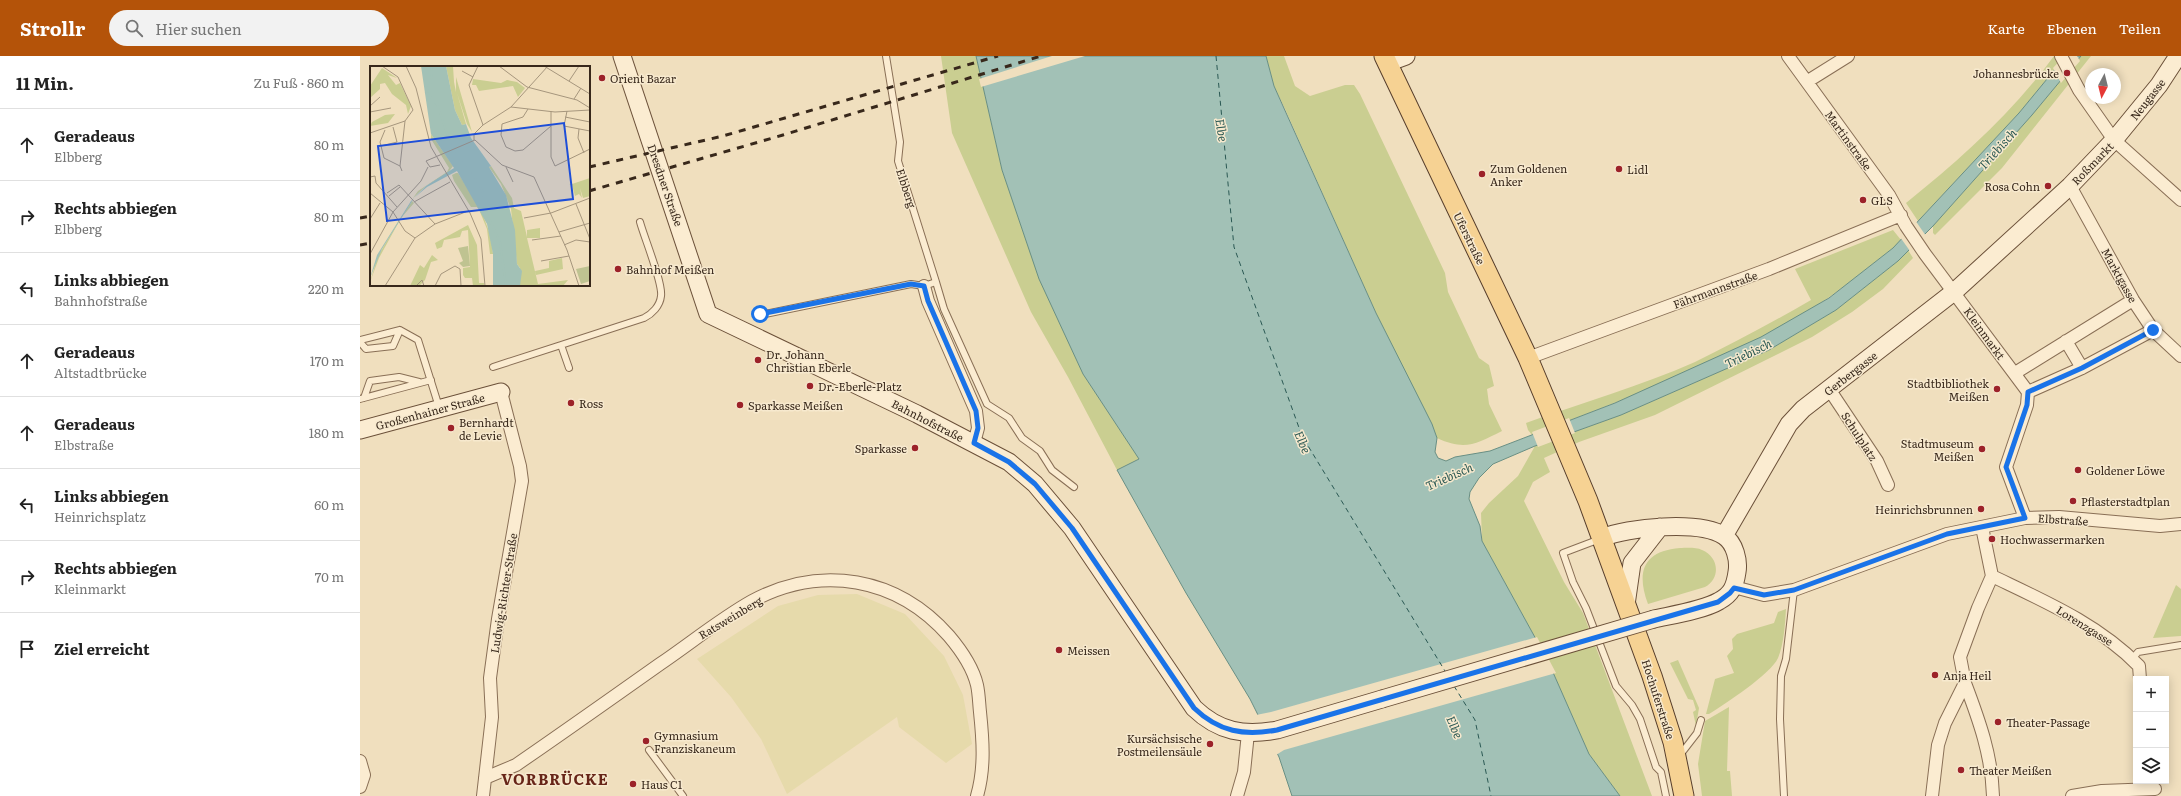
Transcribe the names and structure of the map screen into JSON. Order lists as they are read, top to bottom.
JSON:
{
  "streets": {
    "main road": [
      "Neugasse",
      "Roßmarkt",
      "Dresdner Straße",
      "Uferstraße",
      "Gerbergasse",
      "Großenhainer Straße",
      "Bahnhofstraße",
      "Hochuferstraße"
    ],
    "street": [
      "Martinstraße",
      "Marktgasse",
      "Fährmannstraße",
      "Kleinmarkt",
      "Schulplatz",
      "Elbstraße",
      "Ludwig-Richter-Straße",
      "Ratsweinberg",
      "Lorenzgasse"
    ],
    "lane": ["Elbberg"]
  },
  "crossings": [
    ["Neugasse", "Roßmarkt"],
    ["Martinstraße", "Fährmannstraße"],
    ["Martinstraße", "Kleinmarkt"],
    ["Martinstraße", "Gerbergasse"],
    ["Roßmarkt", "Marktgasse"],
    ["Roßmarkt", "Gerbergasse"],
    ["Dresdner Straße", "Bahnhofstraße"],
    ["Uferstraße", "Fährmannstraße"],
    ["Uferstraße", "Hochuferstraße"],
    ["Kleinmarkt", "Gerbergasse"],
    ["Gerbergasse", "Schulplatz"],
    ["Großenhainer Straße", "Ludwig-Richter-Straße"],
    ["Bahnhofstraße", "Elbstraße"],
    ["Ludwig-Richter-Straße", "Ratsweinberg"]
  ],
  "districts": ["VORBRÜCKE"],
  "water": ["Elbe", "Triebisch"],
  "places": [
    "Johannesbrücke",
    "Orient Bazar",
    "Lidl",
    "Zum Goldenen Anker",
    "Rosa Cohn",
    "GLS",
    "Bahnhof Meißen",
    "Dr. Johann Christian Eberle",
    "Dr.-Eberle-Platz",
    "Stadtbibliothek Meißen",
    "Ross",
    "Sparkasse Meißen",
    "Bernhardt de Levie",
    "Sparkasse",
    "Stadtmuseum Meißen",
    "Goldener Löwe",
    "Pflasterstadtplan",
    "Heinrichsbrunnen",
    "Hochwassermarken",
    "Meissen",
    "Anja Heil",
    "Theater-Passage",
    "Gymnasium Franziskaneum",
    "Kursächsische Postmeilensäule",
    "Theater Meißen",
    "Haus C1"
  ],
  "north": "bottom",
  "page": {
    "header": "Strollr",
    "search": "Hier suchen",
    "nav": ["Karte", "Ebenen", "Teilen"],
    "heading": ["11 Min.", "Zu Fuß · 860 m"],
    "list": [
      ["Geradeaus", "Elbberg", "80 m"],
      ["Rechts abbiegen", "Elbberg", "80 m"],
      ["Links abbiegen", "Bahnhofstraße", "220 m"],
      ["Geradeaus", "Altstadtbrücke", "170 m"],
      ["Geradeaus", "Elbstraße", "180 m"],
      ["Links abbiegen", "Heinrichsplatz", "60 m"],
      ["Rechts abbiegen", "Kleinmarkt", "70 m"],
      "Ziel erreicht"
    ],
    "map_buttons": ["+", "−"]
  }
}
